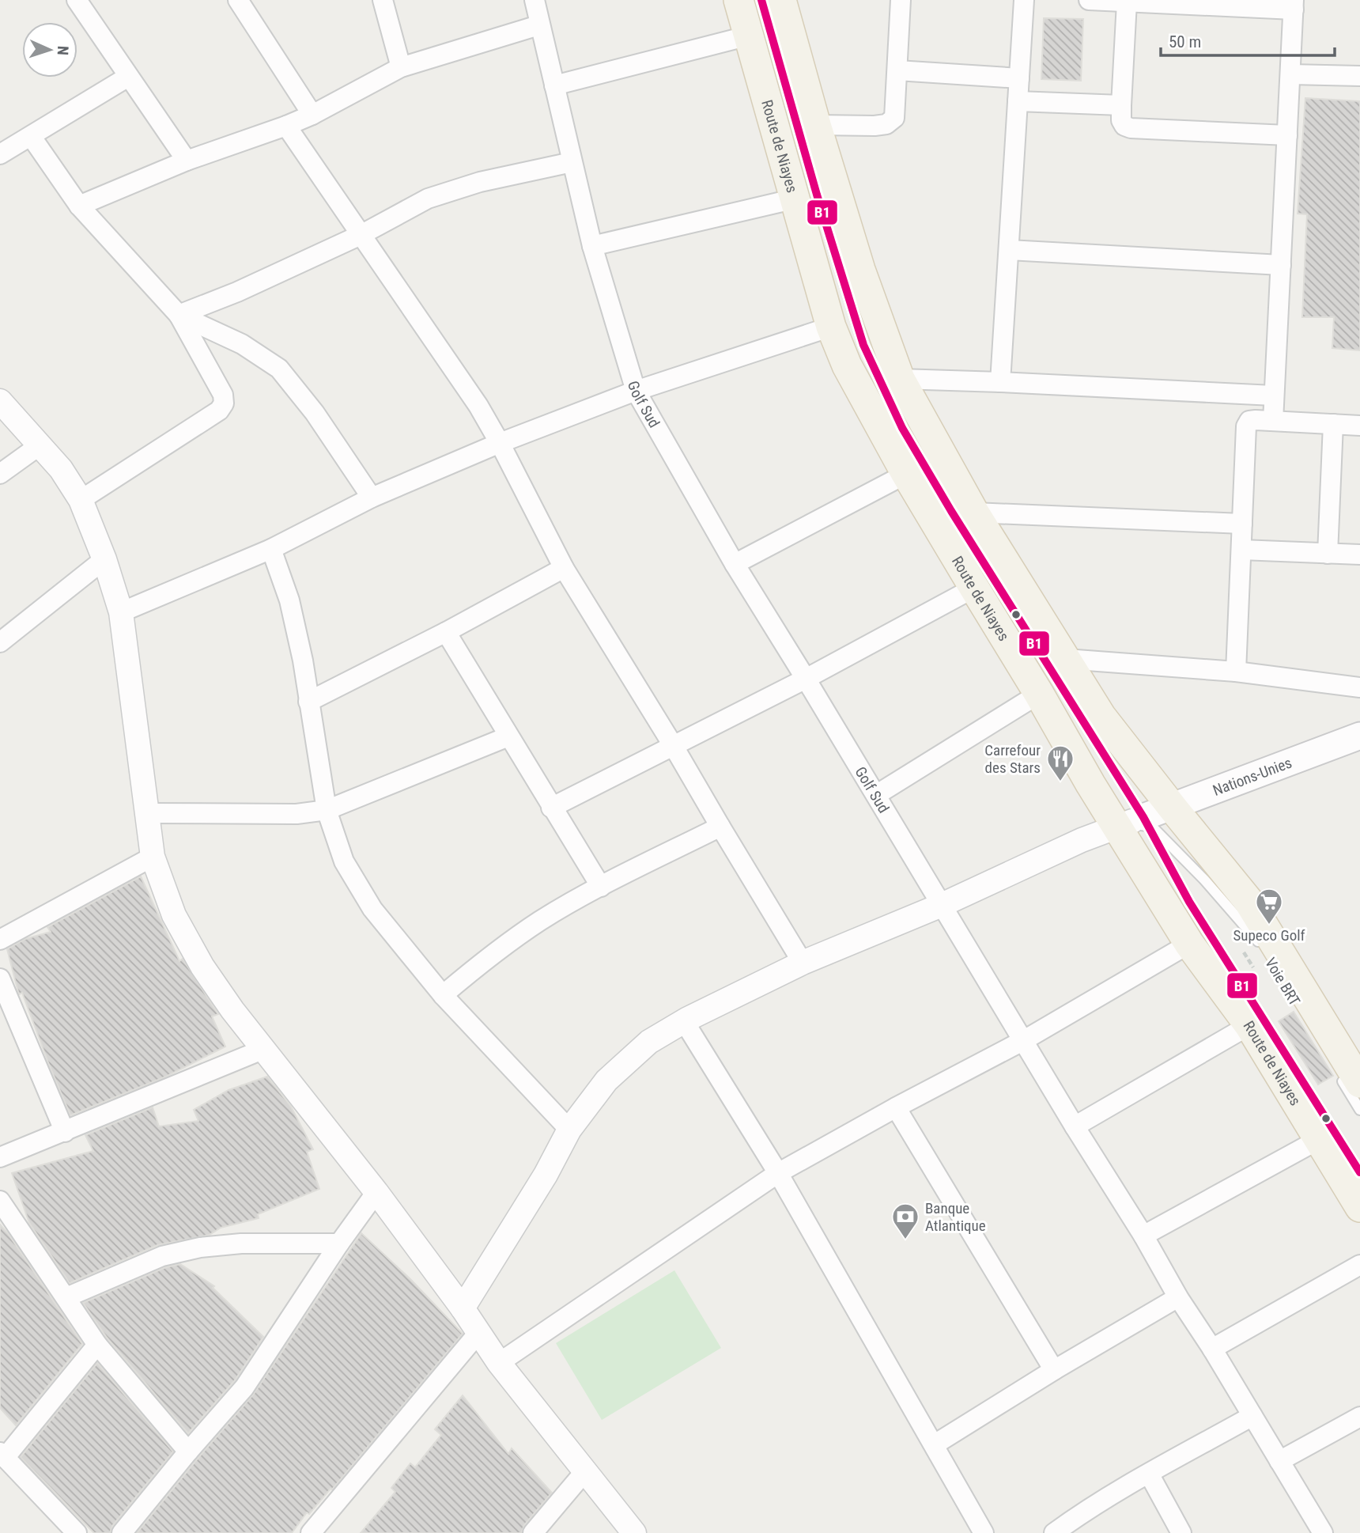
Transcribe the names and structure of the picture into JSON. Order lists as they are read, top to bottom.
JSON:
{
  "streets": {
    "main road": ["Route de Niayes", "Nations-Unies"],
    "street": ["Golf Sud"],
    "lane": ["Voie BRT"]
  },
  "crossings": [
    ["Route de Niayes", "Nations-Unies"],
    ["Route de Niayes", "Voie BRT"],
    ["Nations-Unies", "Voie BRT"]
  ],
  "places": {
    "restaurant": ["Carrefour des Stars"],
    "supermarket": ["Supeco Golf"],
    "bank": ["Banque Atlantique"]
  },
  "lines": ["transit line B1"],
  "scale_bar": "50 m",
  "north": "right"
}
